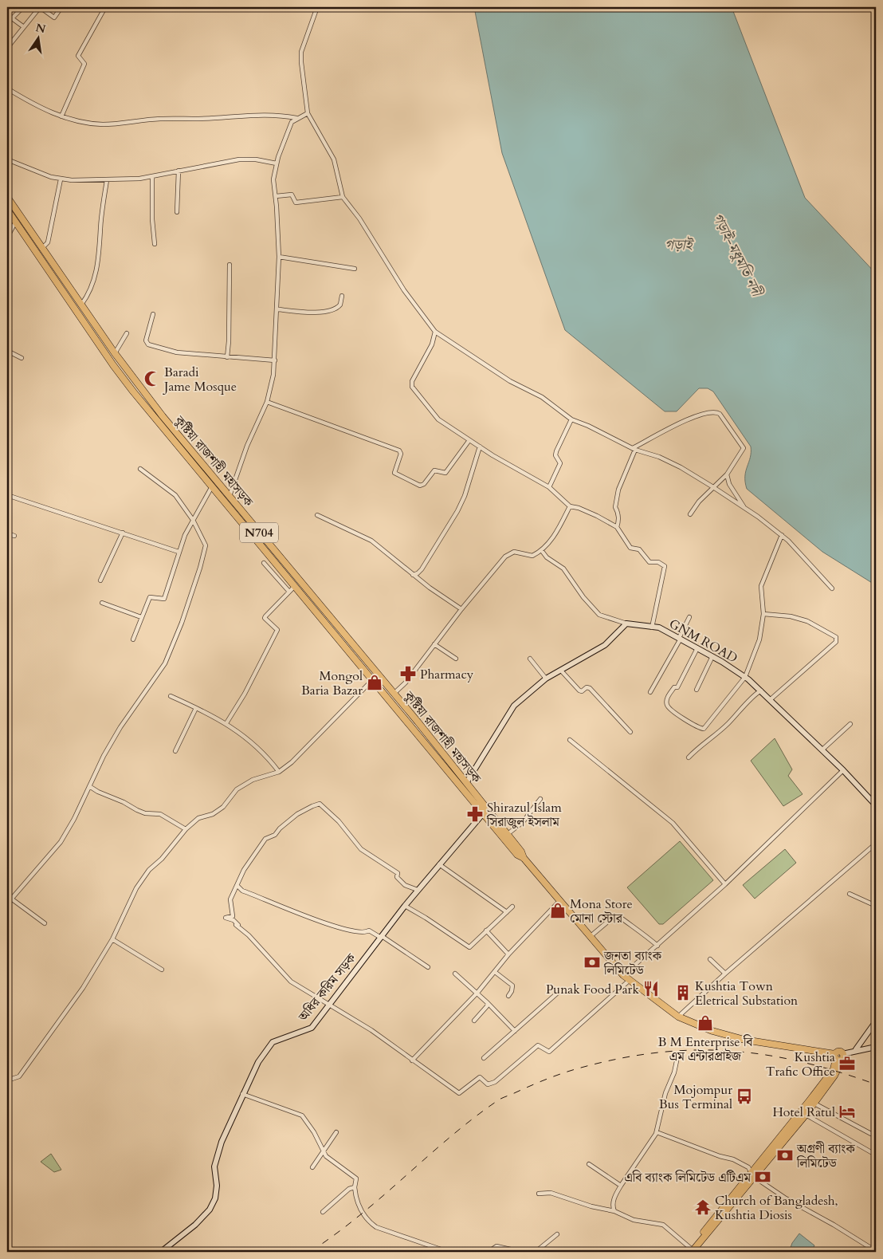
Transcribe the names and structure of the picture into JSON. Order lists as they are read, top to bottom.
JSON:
{
  "streets": {
    "highway": ["কুষ্টিয়া রাজশাহী মহাসড়ক", "N704"],
    "main road": ["GNM ROAD", "অধির করিম সড়ক"]
  },
  "crossings": [
    ["কুষ্টিয়া রাজশাহী মহাসড়ক", "অধির করিম সড়ক"]
  ],
  "water": ["গড়াই", "গড়াই-মধুমতি নদী"],
  "places": {
    "mosque": ["Baradi Jame Mosque"],
    "pharmacy": ["Pharmacy", "Shirazul Islam সিরাজুল ইসলাম"],
    "shop": ["Mongol Baria Bazar", "Mona Store মোনা স্টোর", "B M Enterprise বি এম এন্টারপ্রাইজ"],
    "bank": ["জনতা ব্যাংক লিমিটেড", "অগ্রণী ব্যাংক লিমিটেড", "এবি ব্যাংক লিমিটেড এটিএম"],
    "restaurant": ["Punak Food Park"],
    "building": ["Kushtia Town Eletrical Substation"],
    "office": ["Kushtia Trafic Office"],
    "bus stop": ["Mojompur Bus Terminal"],
    "hotel": ["Hotel Ratul"],
    "temple": ["Church of Bangladesh, Kushtia Diosis"]
  },
  "north": "top"
}
